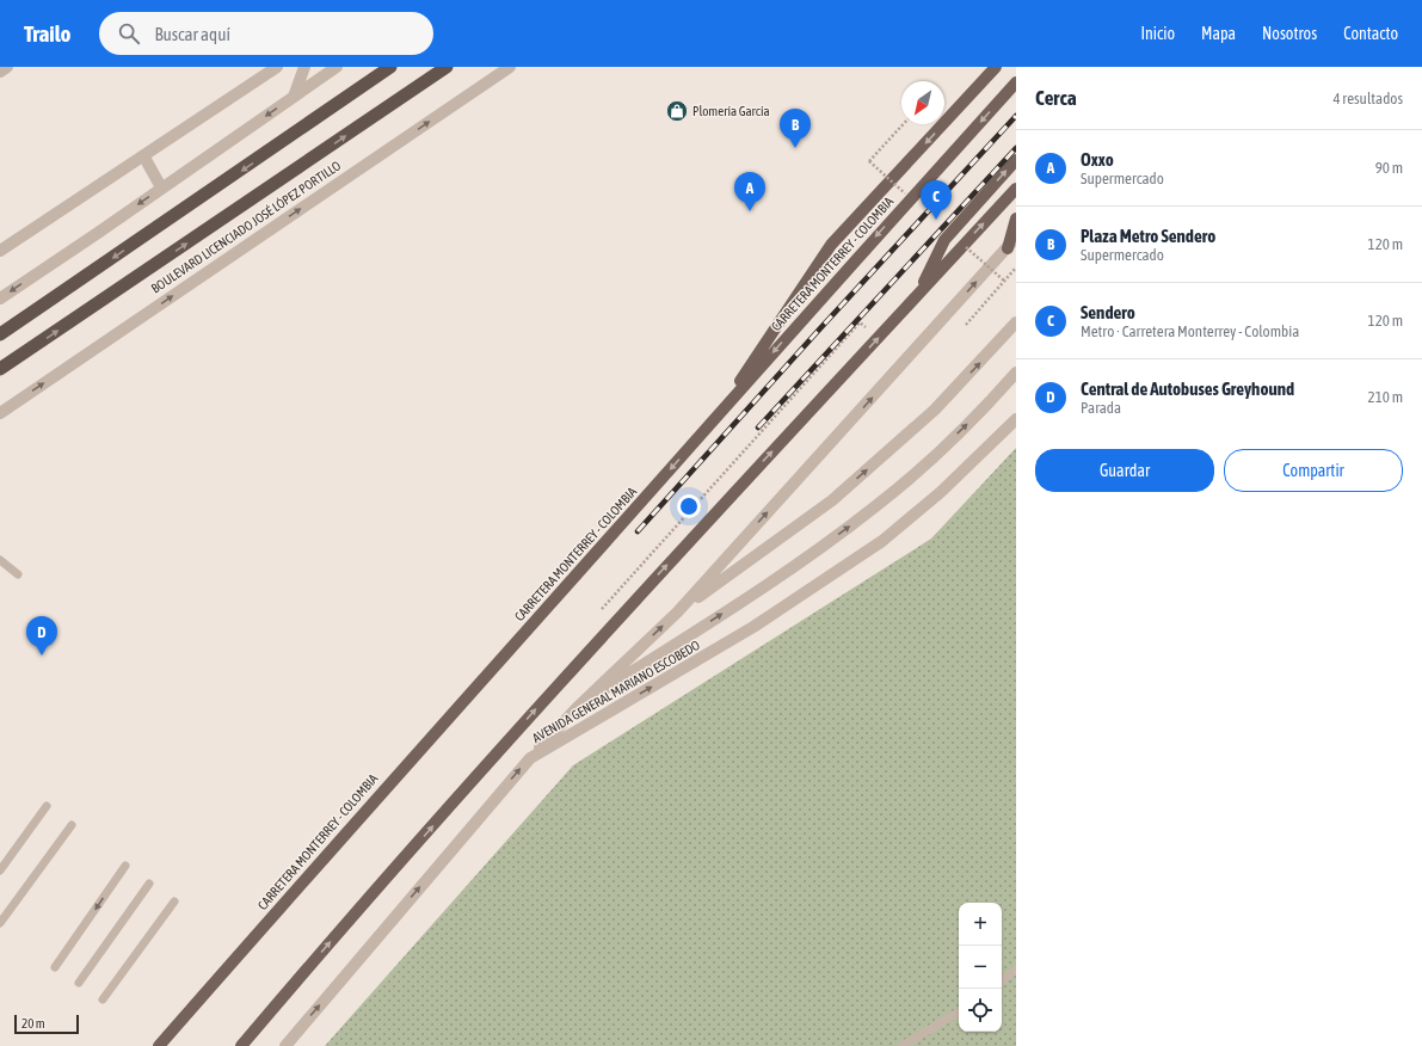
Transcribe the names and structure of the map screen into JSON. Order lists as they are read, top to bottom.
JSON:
{
  "streets": {
    "highway": ["BOULEVARD LICENCIADO JOSÉ LÓPEZ PORTILLO"],
    "main road": ["CARRETERA MONTERREY - COLOMBIA"],
    "street": ["AVENIDA GENERAL MARIANO ESCOBEDO"]
  },
  "places": {
    "shop": ["Plomería García"]
  },
  "scale_bar": "20 m",
  "north": "bottom left",
  "page": {
    "header": "Trailo",
    "search": "Buscar aquí",
    "nav": [
      "Inicio",
      "Mapa",
      "Nosotros",
      "Contacto"
    ],
    "heading": ["Cerca", "4 resultados"],
    "pins": [
      "B",
      "A",
      "C",
      "D"
    ],
    "list": [
      {
        "mark": "A",
        "name": "Oxxo",
        "note": "Supermercado",
        "value": "90 m"
      },
      {
        "mark": "B",
        "name": "Plaza Metro Sendero",
        "note": "Supermercado",
        "value": "120 m"
      },
      {
        "mark": "C",
        "name": "Sendero",
        "note": "Metro · Carretera Monterrey - Colombia",
        "value": "120 m"
      },
      {
        "mark": "D",
        "name": "Central de Autobuses Greyhound",
        "note": "Parada",
        "value": "210 m"
      }
    ],
    "buttons": ["Guardar", "Compartir"],
    "map_buttons": ["+", "−"],
    "scale": "20 m"
  }
}
